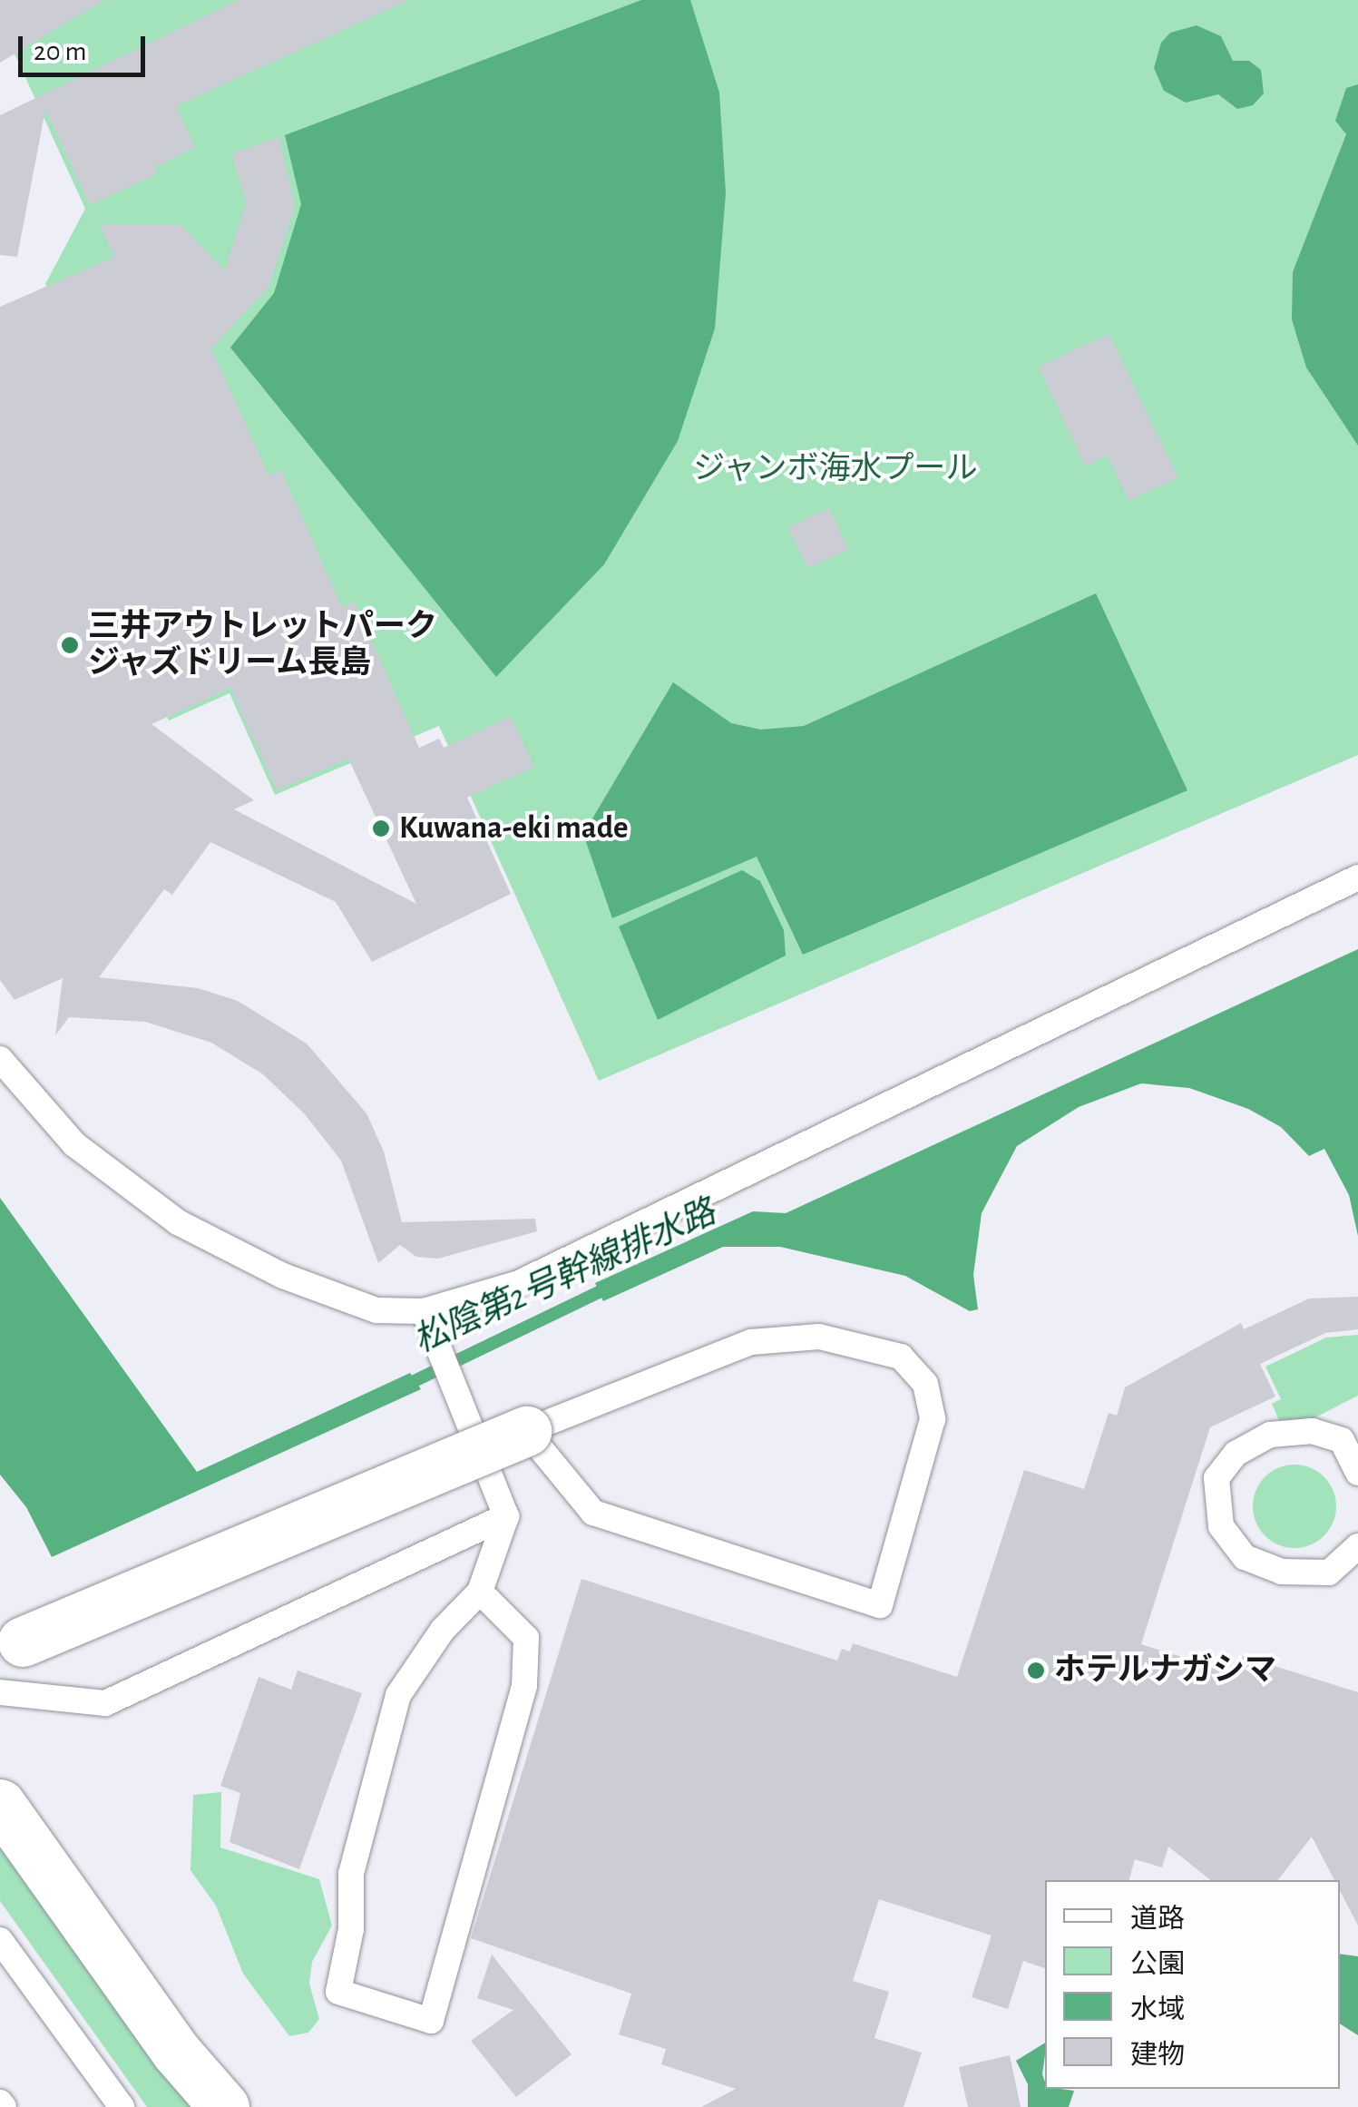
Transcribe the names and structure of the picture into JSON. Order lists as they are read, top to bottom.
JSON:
{
  "water": ["松陰第2号幹線排水路"],
  "parks": ["ジャンボ海水プール"],
  "places": ["三井アウトレットパーク ジャズドリーム長島", "Kuwana-eki made", "ホテルナガシマ"],
  "legend": [
    "道路",
    "公園",
    "水域",
    "建物"
  ],
  "scale_bar": "20 m"
}
